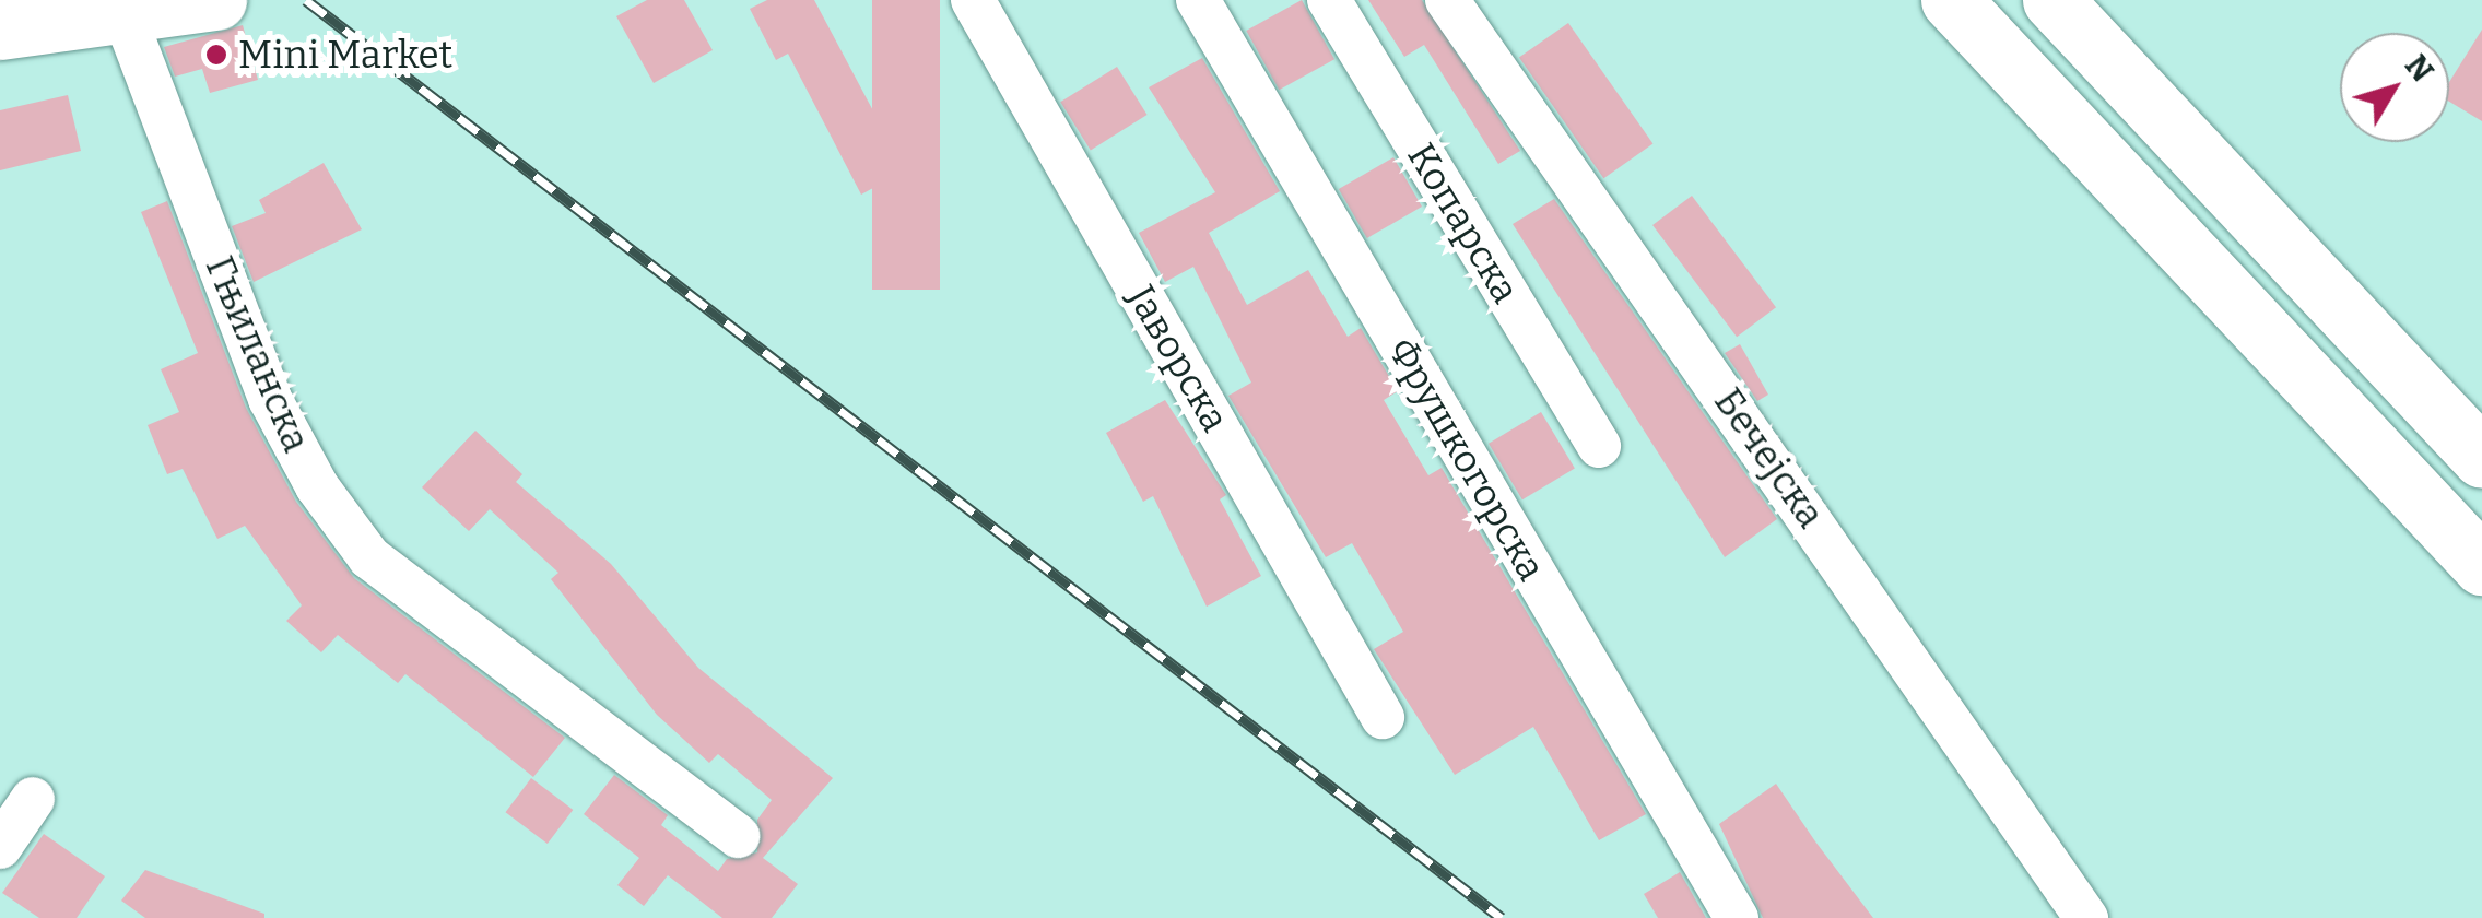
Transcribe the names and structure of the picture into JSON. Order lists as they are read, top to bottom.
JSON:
{
  "streets": {
    "street": [
      "Копарска",
      "Гњиланска",
      "Јаворска",
      "Бечејска",
      "Фрушкогорска"
    ]
  },
  "places": ["Mini Market"],
  "north": "top right"
}
